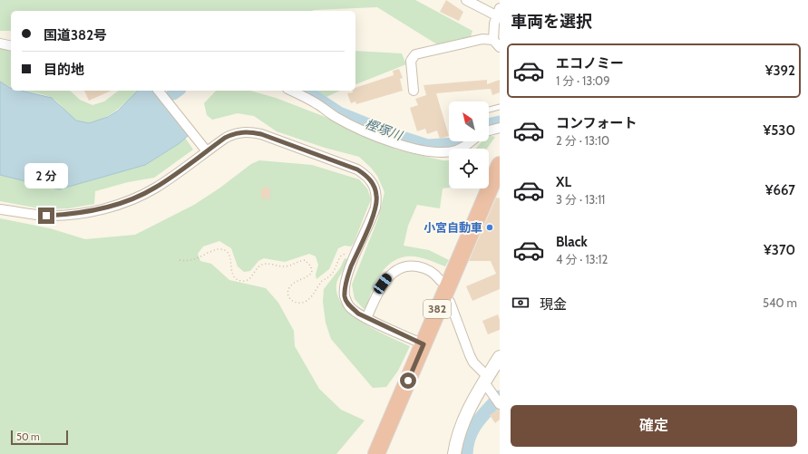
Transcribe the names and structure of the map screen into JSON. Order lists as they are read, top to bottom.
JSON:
{
  "streets": {
    "highway": ["382"]
  },
  "water": ["樫塚川"],
  "places": ["小宮自動車"],
  "scale_bar": "50 m",
  "north": "top left",
  "page": {
    "heading": "車両を選択",
    "banner": ["国道382号", "目的地"],
    "list": [
      {
        "name": "エコノミー",
        "note": "1 分 · 13:09",
        "value": "¥392"
      },
      {
        "name": "コンフォート",
        "note": "2 分 · 13:10",
        "value": "¥530"
      },
      {
        "name": "XL",
        "note": "3 分 · 13:11",
        "value": "¥667"
      },
      {
        "name": "Black",
        "note": "4 分 · 13:12",
        "value": "¥370"
      }
    ],
    "bubble": "2 分",
    "pay": ["現金", "540 m"],
    "buttons": "確定",
    "scale": "50 m"
  }
}
